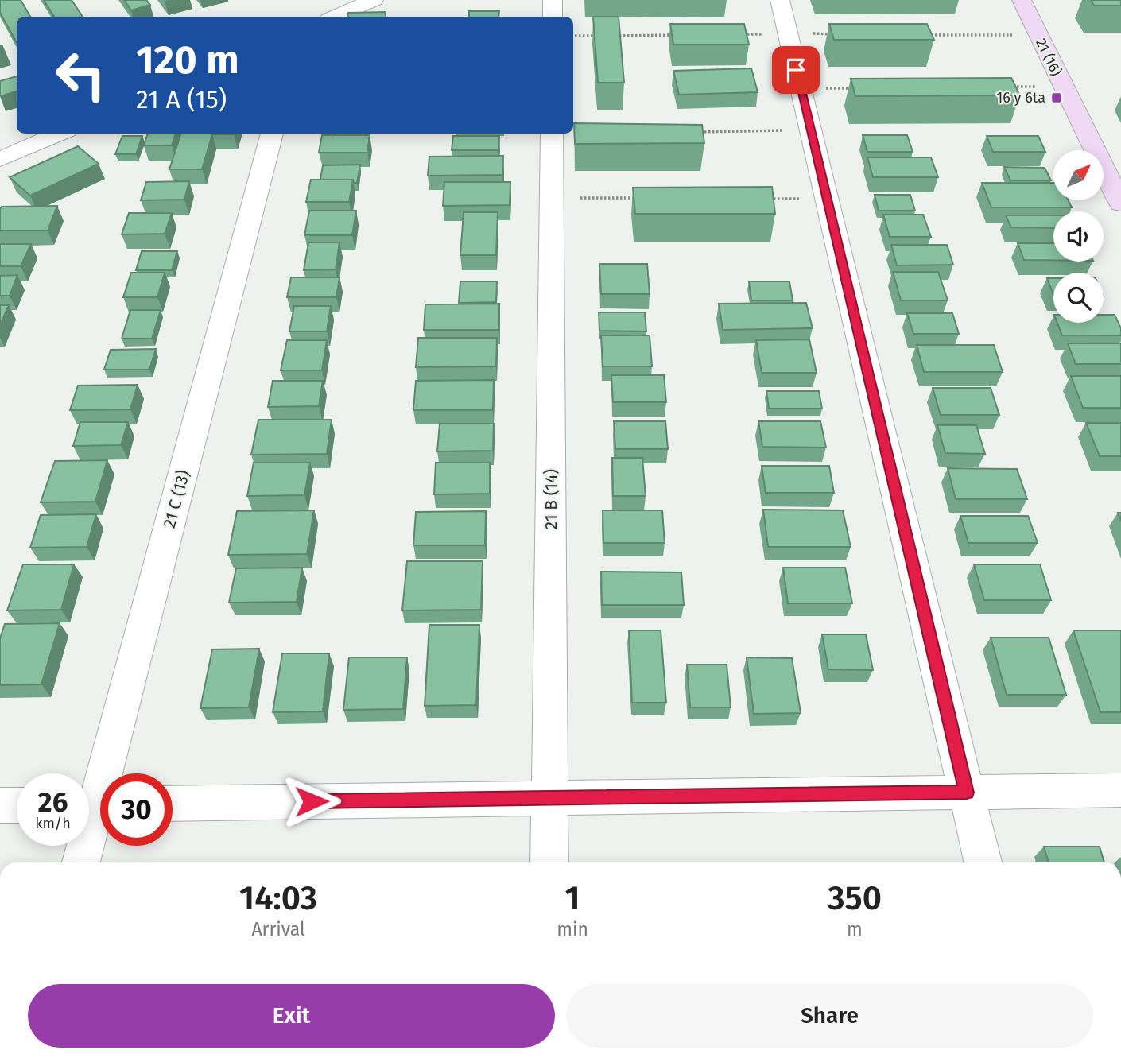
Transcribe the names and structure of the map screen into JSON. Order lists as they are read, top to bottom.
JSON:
{
  "streets": {
    "street": ["21 (16)", "21 C (13)", "21 B (14)"]
  },
  "places": {
    "transit": ["16 y 6ta"]
  },
  "north": "top right",
  "page": {
    "turn": ["120 m", "21 A (15)"],
    "speed": "26 km/h",
    "limit": "30",
    "eta": [
      "14:03",
      "Arrival",
      "1",
      "min",
      "350",
      "m"
    ],
    "buttons": ["Exit", "Share"]
  }
}
